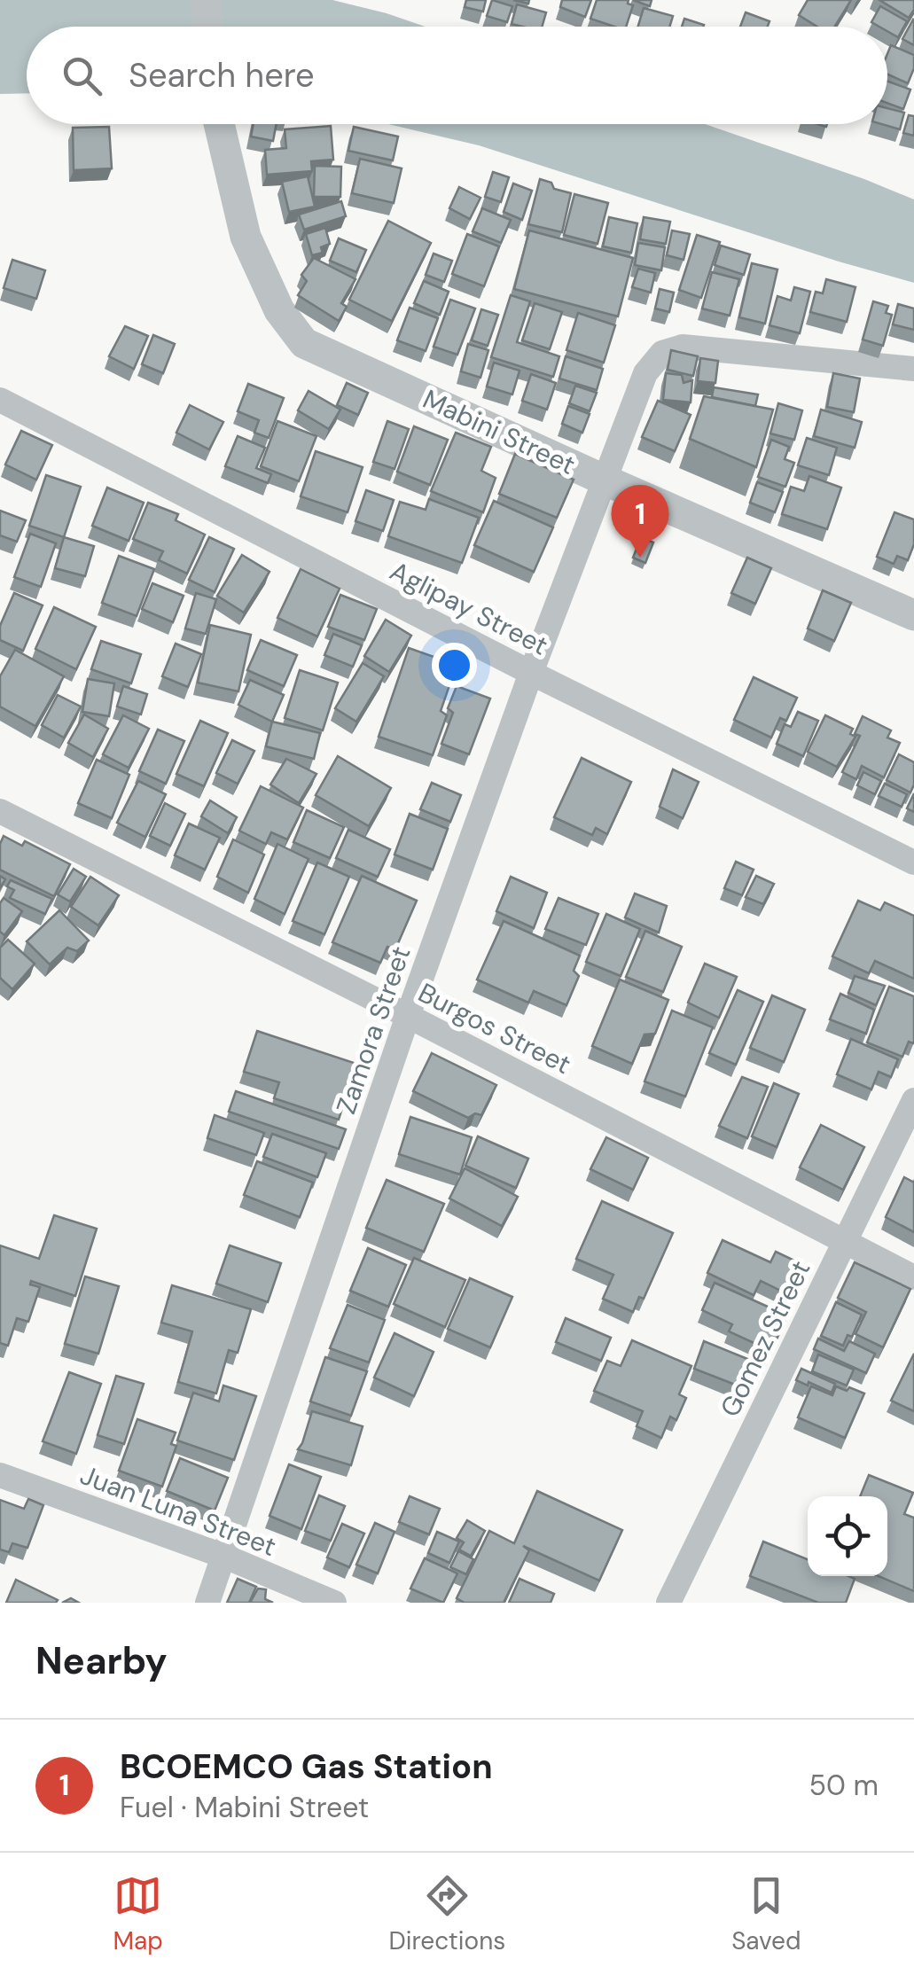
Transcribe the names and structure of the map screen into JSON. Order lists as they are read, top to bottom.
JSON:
{
  "streets": {
    "street": [
      "Mabini Street",
      "Aglipay Street",
      "Burgos Street",
      "Zamora Street",
      "Gomez Street",
      "Juan Luna Street"
    ]
  },
  "crossings": [
    ["Mabini Street", "Zamora Street"],
    ["Aglipay Street", "Zamora Street"],
    ["Burgos Street", "Zamora Street"],
    ["Burgos Street", "Gomez Street"],
    ["Zamora Street", "Juan Luna Street"]
  ],
  "page": {
    "search": "Search here",
    "pins": "1",
    "heading": "Nearby",
    "list": [
      {
        "mark": "1",
        "name": "BCOEMCO Gas Station",
        "note": "Fuel · Mabini Street",
        "value": "50 m"
      }
    ],
    "nav": ["Map", "Directions", "Saved"]
  }
}
